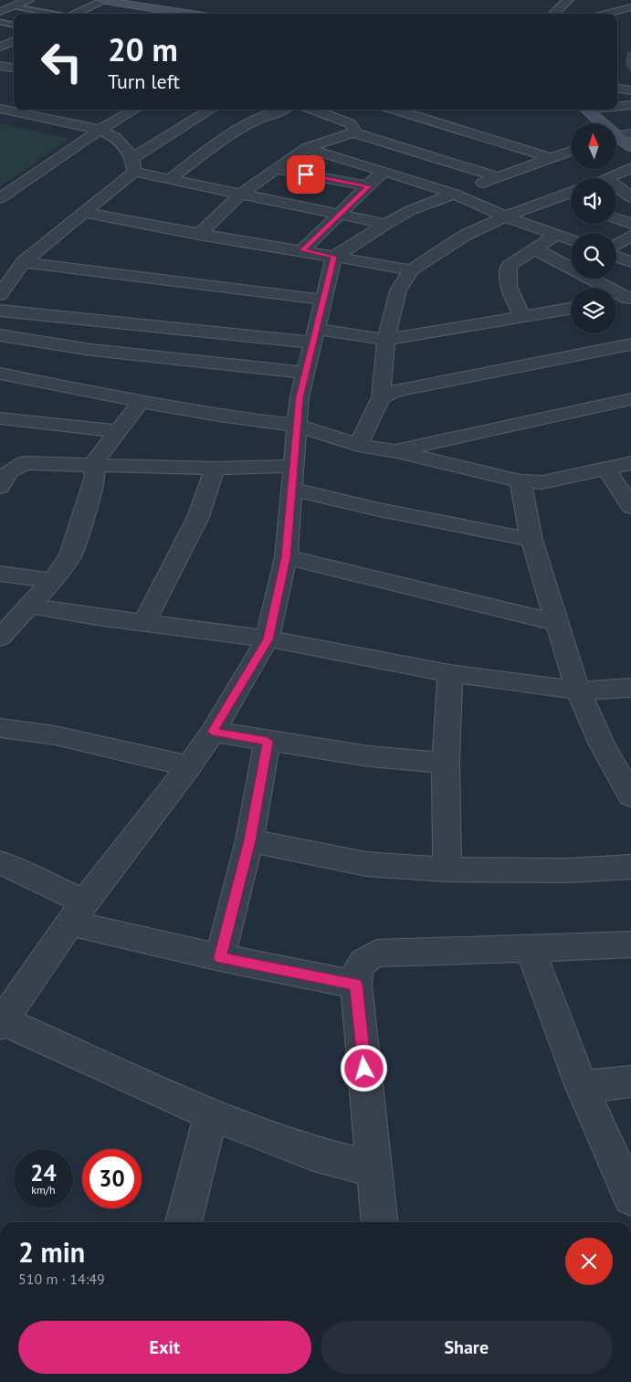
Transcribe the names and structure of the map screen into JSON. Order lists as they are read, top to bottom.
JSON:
{
  "north": "top",
  "page": {
    "turn": ["20 m", "Turn left"],
    "speed": "24 km/h",
    "limit": "30",
    "heading": ["2 min", "510 m · 14:49"],
    "buttons": ["Exit", "Share"]
  }
}
